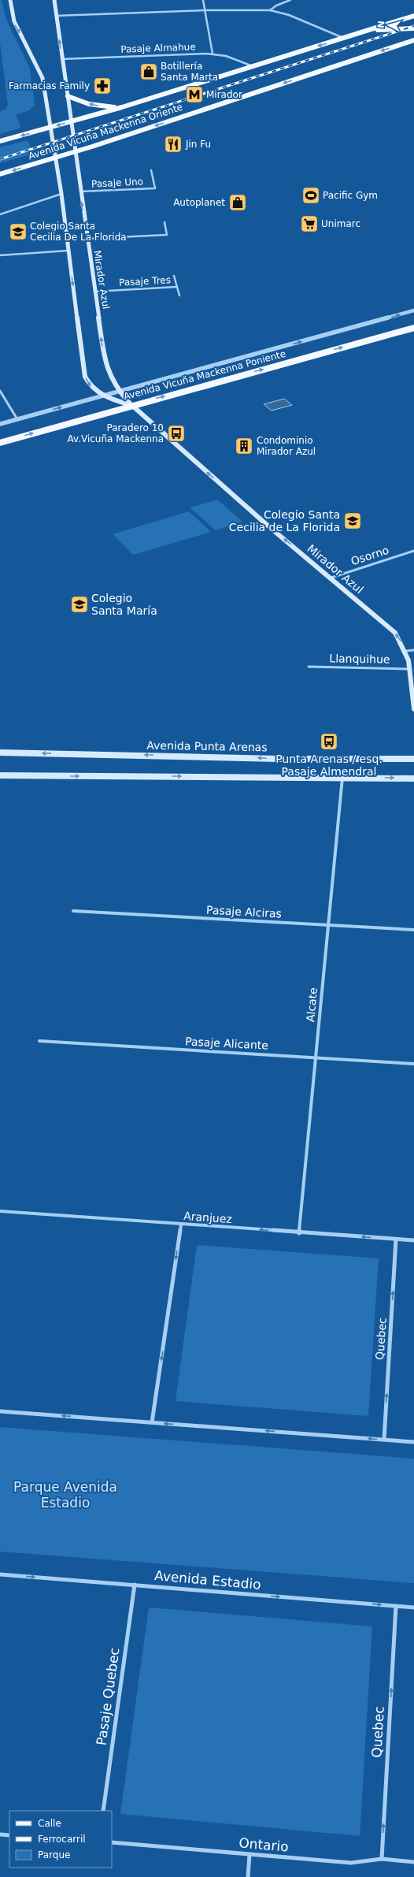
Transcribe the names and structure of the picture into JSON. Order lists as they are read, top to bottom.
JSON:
{
  "streets": {
    "main road": [
      "Avenida Vicuña Mackenna Oriente",
      "Mirador Azul",
      "Avenida Vicuña Mackenna Poniente",
      "Avenida Punta Arenas"
    ],
    "street": [
      "Pasaje Almahue",
      "Pasaje Uno",
      "Pasaje Tres",
      "Osorno",
      "Llanquihue",
      "Pasaje Alciras",
      "Alcate",
      "Pasaje Alicante",
      "Aranjuez",
      "Quebec",
      "Avenida Estadio",
      "Pasaje Quebec",
      "Ontario"
    ]
  },
  "crossings": [
    ["Pasaje Almahue", "Avenida Vicuña Mackenna Oriente"],
    ["Pasaje Almahue", "Mirador Azul"],
    ["Avenida Vicuña Mackenna Oriente", "Mirador Azul"],
    ["Pasaje Uno", "Mirador Azul"],
    ["Mirador Azul", "Pasaje Tres"],
    ["Mirador Azul", "Avenida Vicuña Mackenna Poniente"],
    ["Mirador Azul", "Osorno"],
    ["Mirador Azul", "Llanquihue"],
    ["Pasaje Alciras", "Alcate"],
    ["Alcate", "Pasaje Alicante"],
    ["Alcate", "Aranjuez"],
    ["Aranjuez", "Quebec"],
    ["Quebec", "Avenida Estadio"],
    ["Quebec", "Ontario"],
    ["Avenida Estadio", "Pasaje Quebec"]
  ],
  "one_way": [
    "Avenida Vicuña Mackenna Poniente",
    "Aranjuez",
    "Quebec",
    "Avenida Estadio"
  ],
  "parks": ["Parque Avenida Estadio"],
  "places": {
    "shop": ["Botillería Santa Marta", "Autoplanet"],
    "pharmacy": ["Farmacias Family"],
    "metro station": ["Mirador"],
    "restaurant": ["Jin Fu"],
    "sports": ["Pacific Gym"],
    "supermarket": ["Unimarc"],
    "school or university": ["Colegio Santa Cecilia De La Florida", "Colegio Santa Cecilia de La Florida", "Colegio Santa María"],
    "bus stop": ["Paradero 10 Av.Vicuña Mackenna", "Punta Arenas / esq. Pasaje Almendral"],
    "building": ["Condominio Mirador Azul"]
  },
  "legend": ["Calle", "Ferrocarril", "Parque"],
  "north": "left"
}
